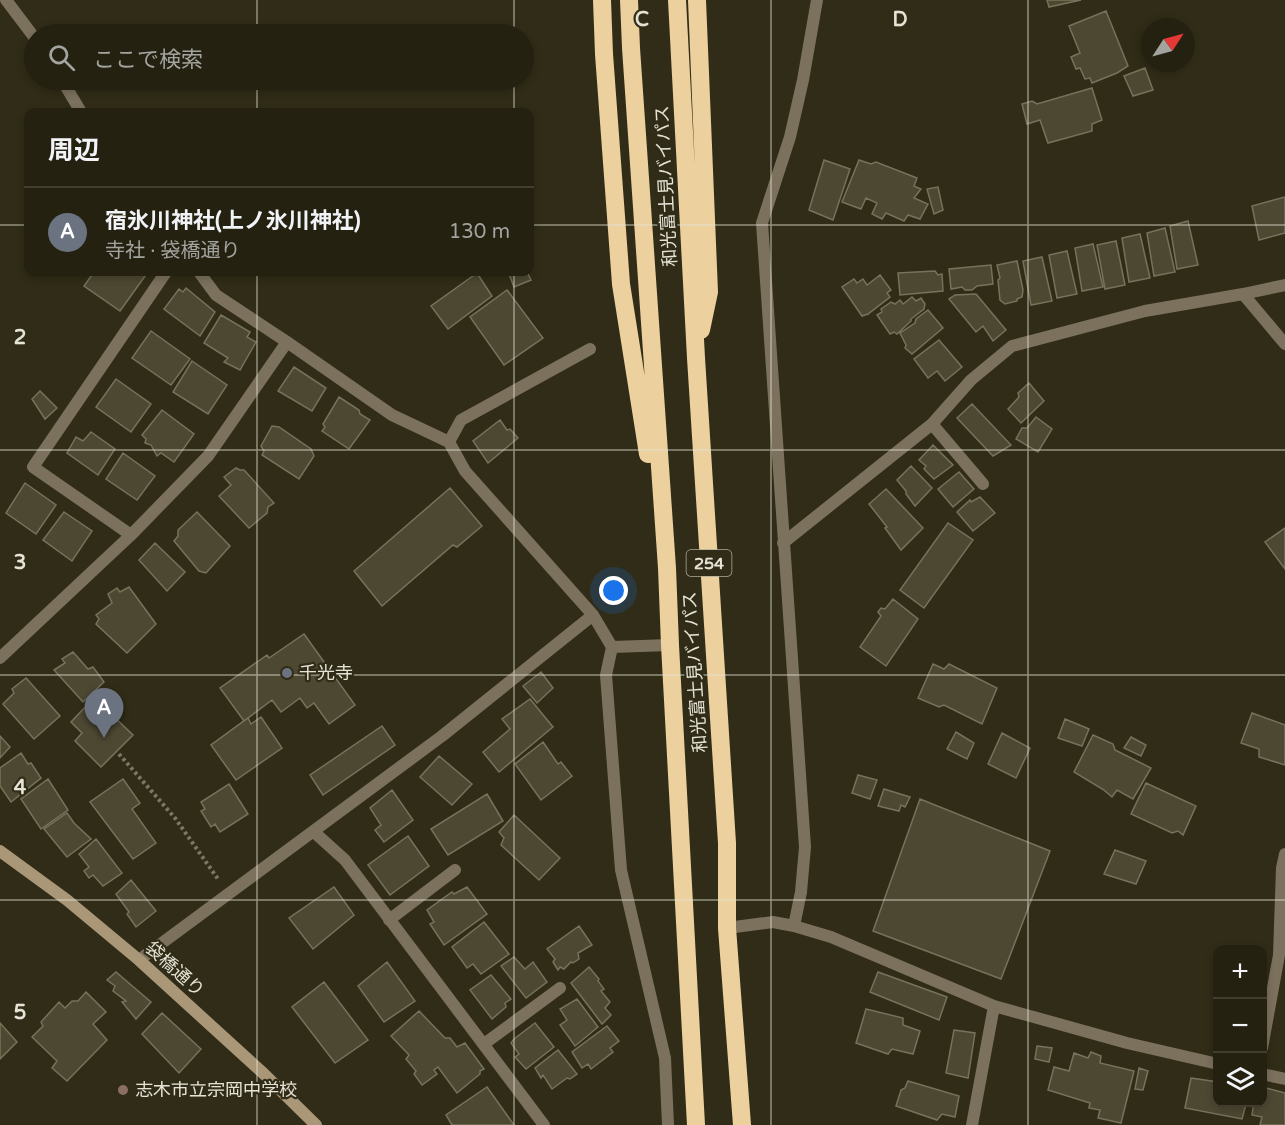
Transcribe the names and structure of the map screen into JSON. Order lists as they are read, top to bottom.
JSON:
{
  "streets": {
    "highway": ["和光富士見バイパス", "254"],
    "street": ["袋橋通り"]
  },
  "places": ["千光寺", "志木市立宗岡中学校"],
  "north": "top right",
  "page": {
    "search": "ここで検索",
    "heading": "周辺",
    "list": [
      {
        "mark": "A",
        "name": "宿氷川神社(上ノ氷川神社)",
        "note": "寺社 · 袋橋通り",
        "value": "130 m"
      }
    ],
    "pins": "A",
    "map_buttons": ["+", "−"]
  },
  "grid": {
    "columns": ["C", "D"],
    "rows": [
      "2",
      "3",
      "4",
      "5"
    ]
  }
}
